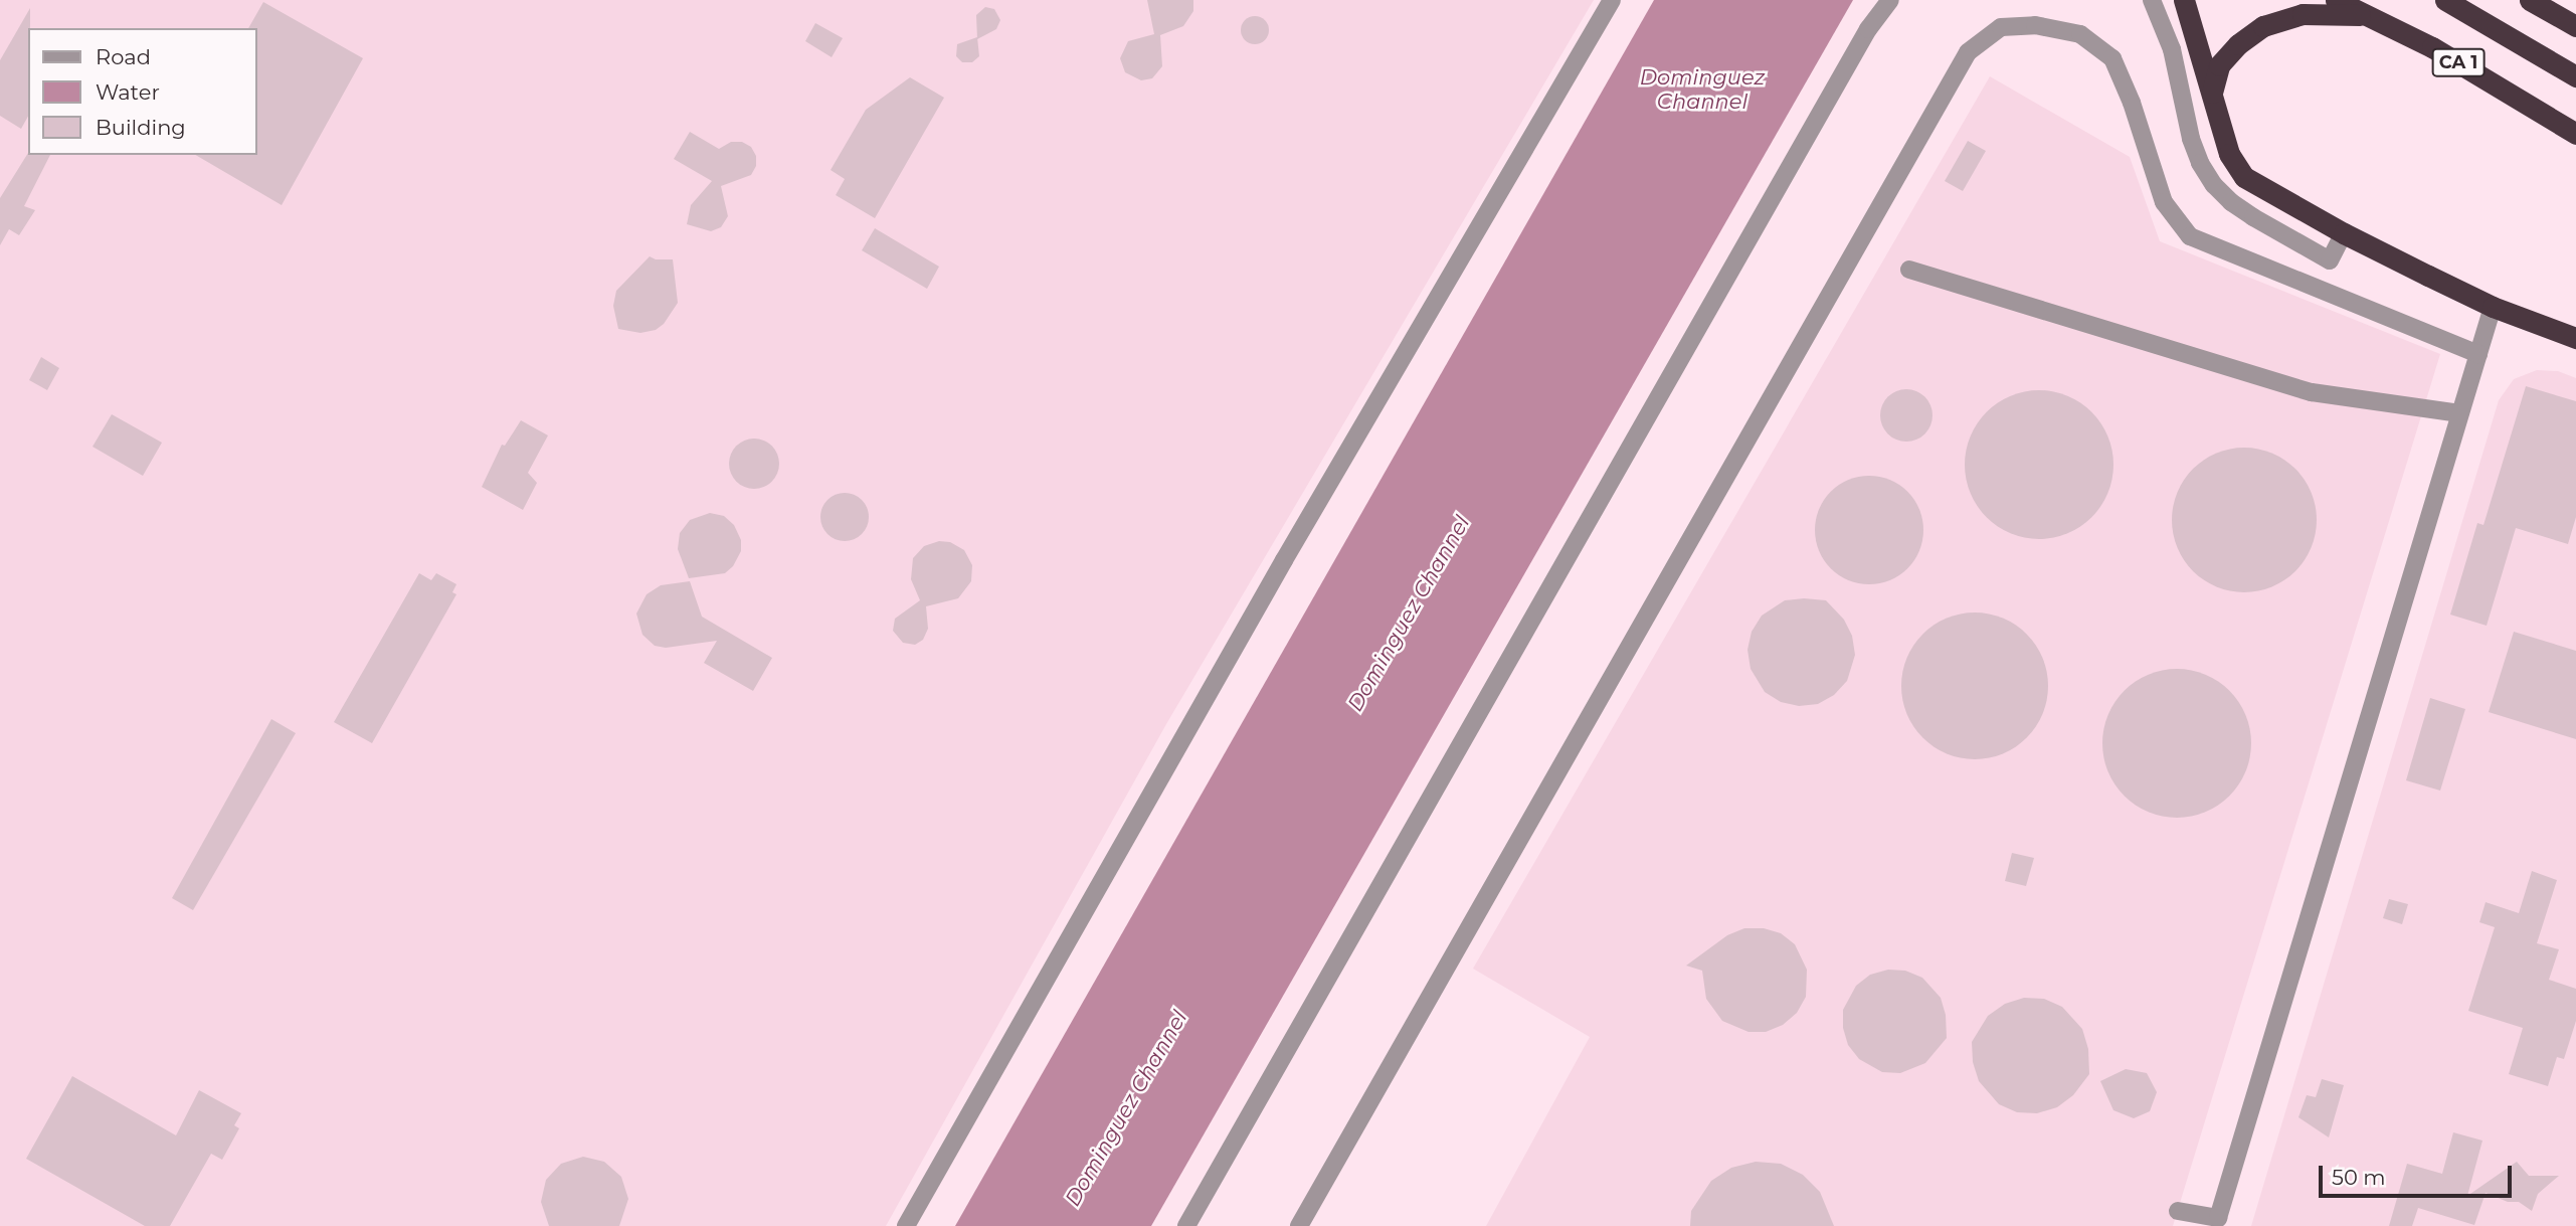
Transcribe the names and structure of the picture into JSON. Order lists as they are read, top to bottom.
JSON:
{
  "streets": {
    "highway": ["CA 1"]
  },
  "water": ["Dominguez Channel"],
  "legend": ["Road", "Water", "Building"],
  "scale_bar": "50 m"
}
